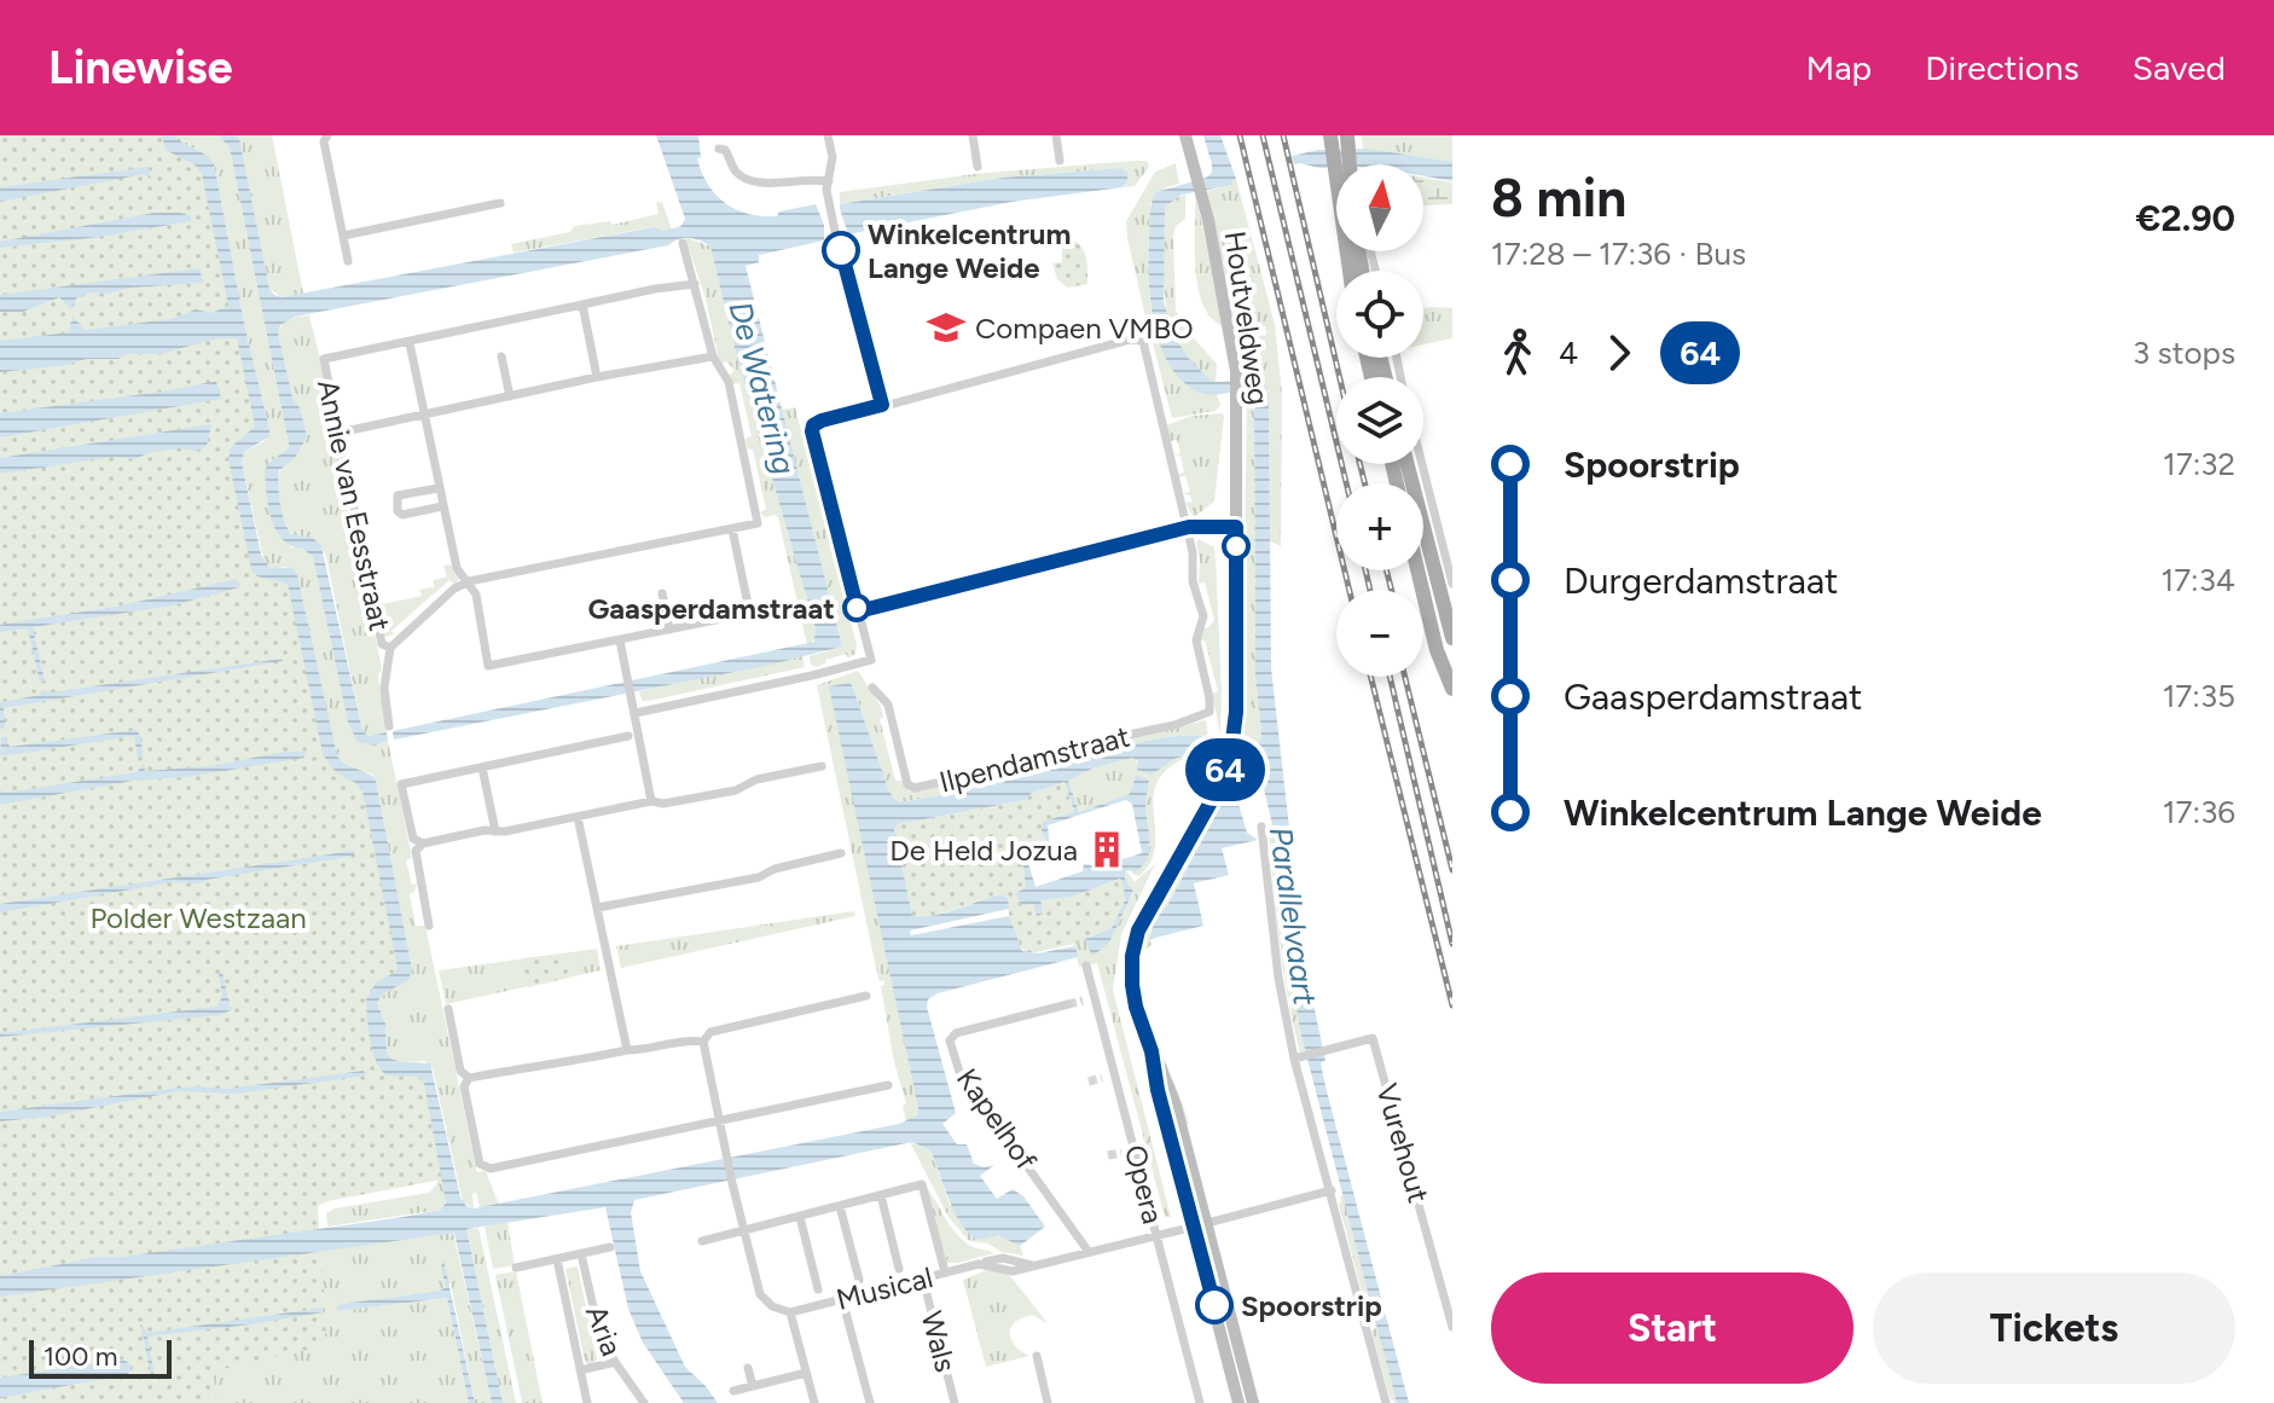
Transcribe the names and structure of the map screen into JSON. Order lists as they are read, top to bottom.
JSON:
{
  "streets": {
    "street": [
      "Houtveldweg",
      "Annie van Eesstraat",
      "Ilpendamstraat",
      "Kapelhof",
      "Vurehout",
      "Opera",
      "Musical",
      "Aria",
      "Wals"
    ]
  },
  "crossings": [
    ["Houtveldweg", "Musical"],
    ["Kapelhof", "Musical"],
    ["Opera", "Musical"],
    ["Musical", "Wals"]
  ],
  "water": ["De Watering", "Parallelvaart"],
  "parks": ["Polder Westzaan"],
  "places": {
    "other": ["Winkelcentrum Lange Weide", "Gaasperdamstraat", "Spoorstrip"],
    "school or university": ["Compaen VMBO"],
    "building": ["De Held Jozua"]
  },
  "lines": ["bus line 64"],
  "scale_bar": "100 m",
  "north": "top",
  "page": {
    "header": "Linewise",
    "nav": ["Map", "Directions", "Saved"],
    "on_map": "64",
    "heading": ["8 min", "17:28 – 17:36 · Bus", "€2.90"],
    "map_buttons": ["+", "−"],
    "legs": ["4", "64", "3 stops"],
    "list": [
      {
        "name": "Spoorstrip",
        "value": "17:32"
      },
      {
        "name": "Durgerdamstraat",
        "value": "17:34"
      },
      {
        "name": "Gaasperdamstraat",
        "value": "17:35"
      },
      {
        "name": "Winkelcentrum Lange Weide",
        "value": "17:36"
      }
    ],
    "buttons": ["Start", "Tickets"],
    "scale": "100 m"
  }
}
